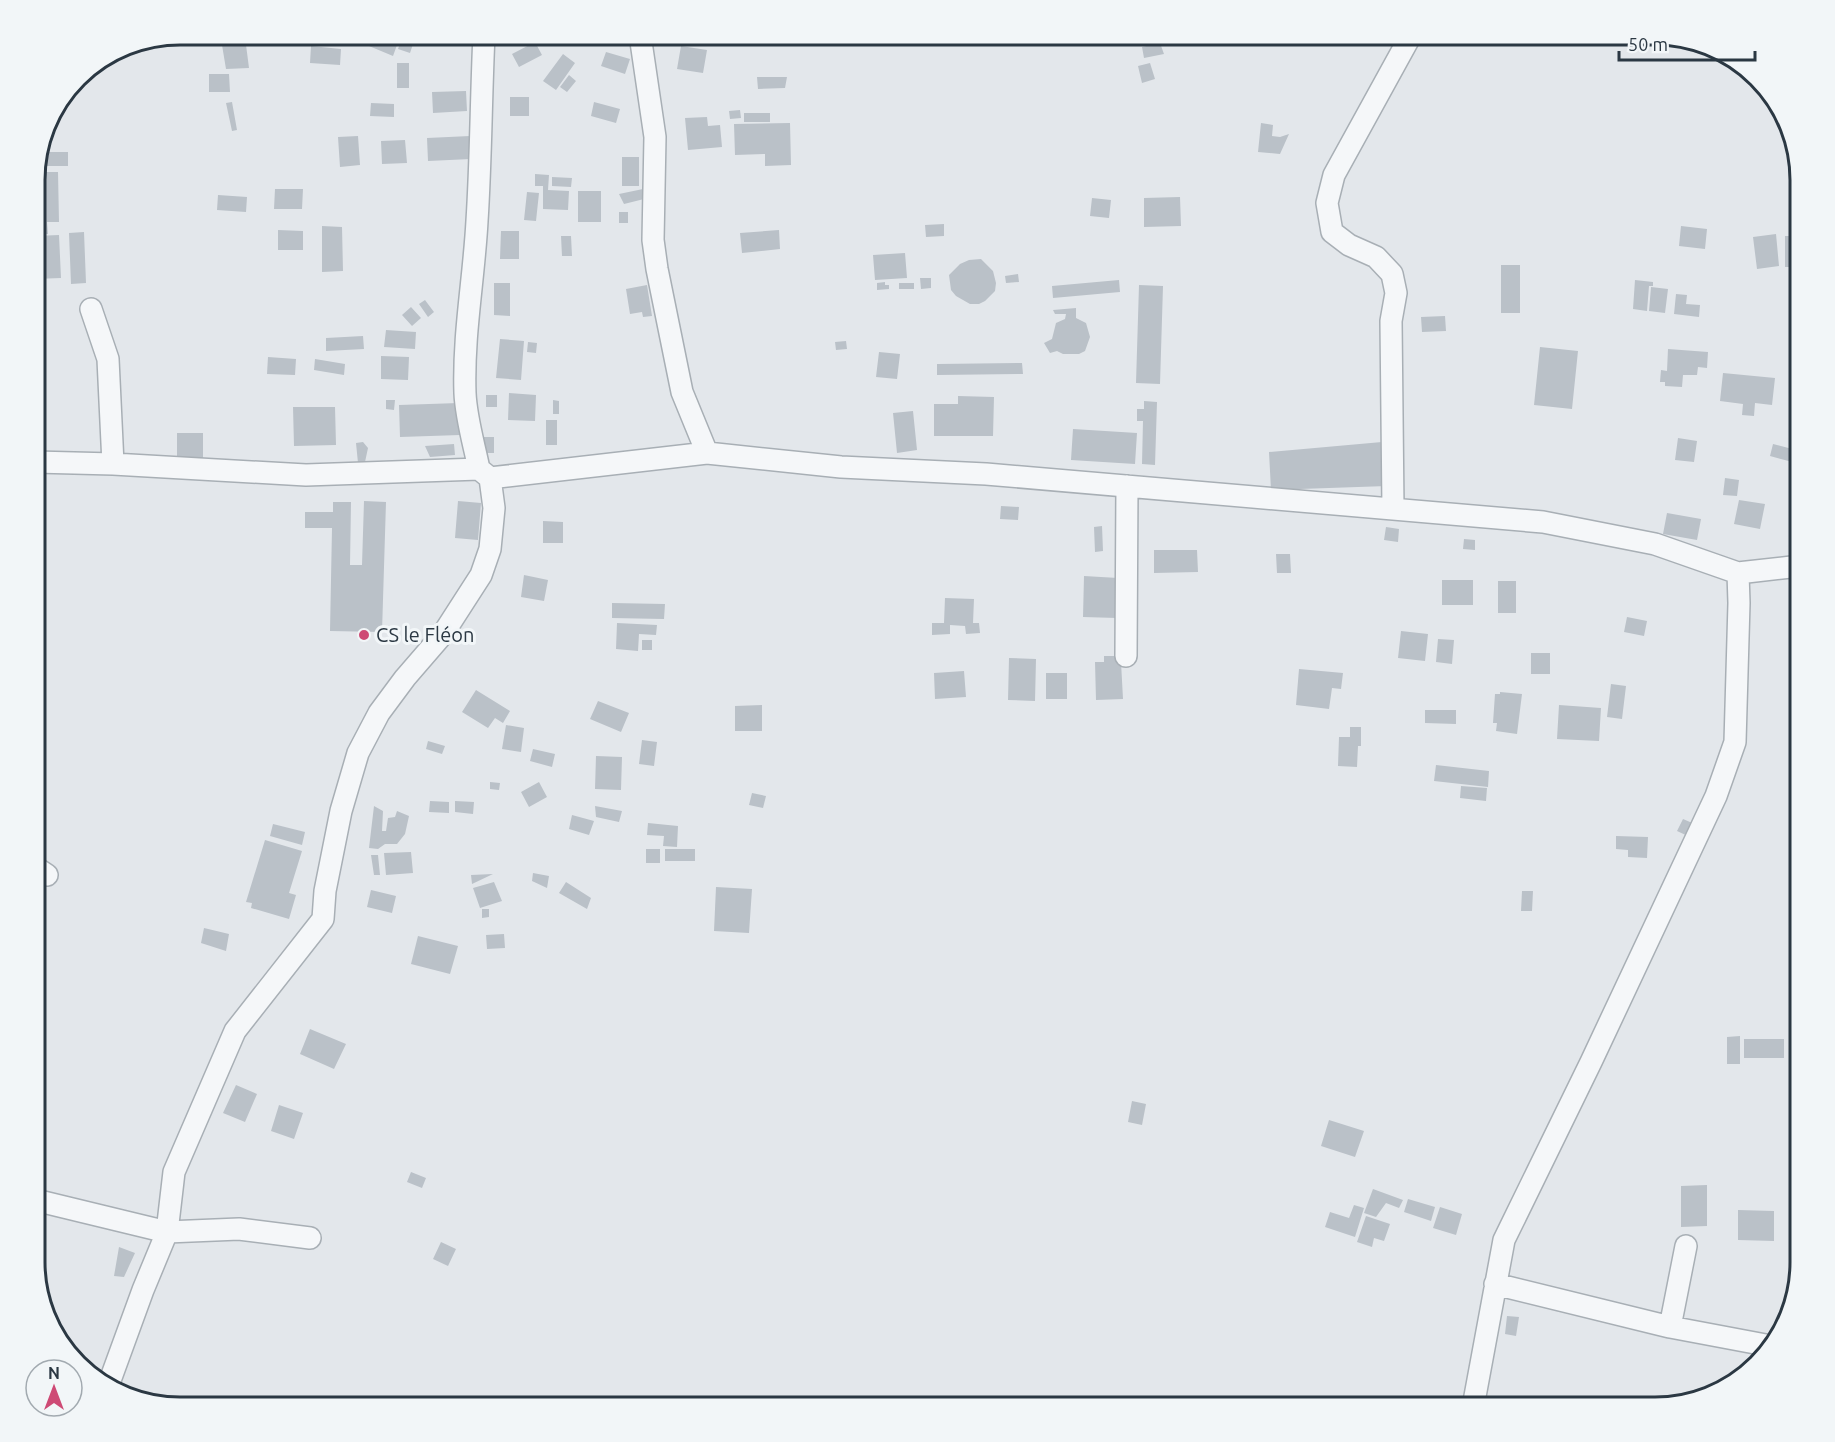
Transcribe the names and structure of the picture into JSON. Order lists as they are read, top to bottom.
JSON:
{
  "places": ["CS le Fléon"],
  "scale_bar": "50 m",
  "north": "top"
}
